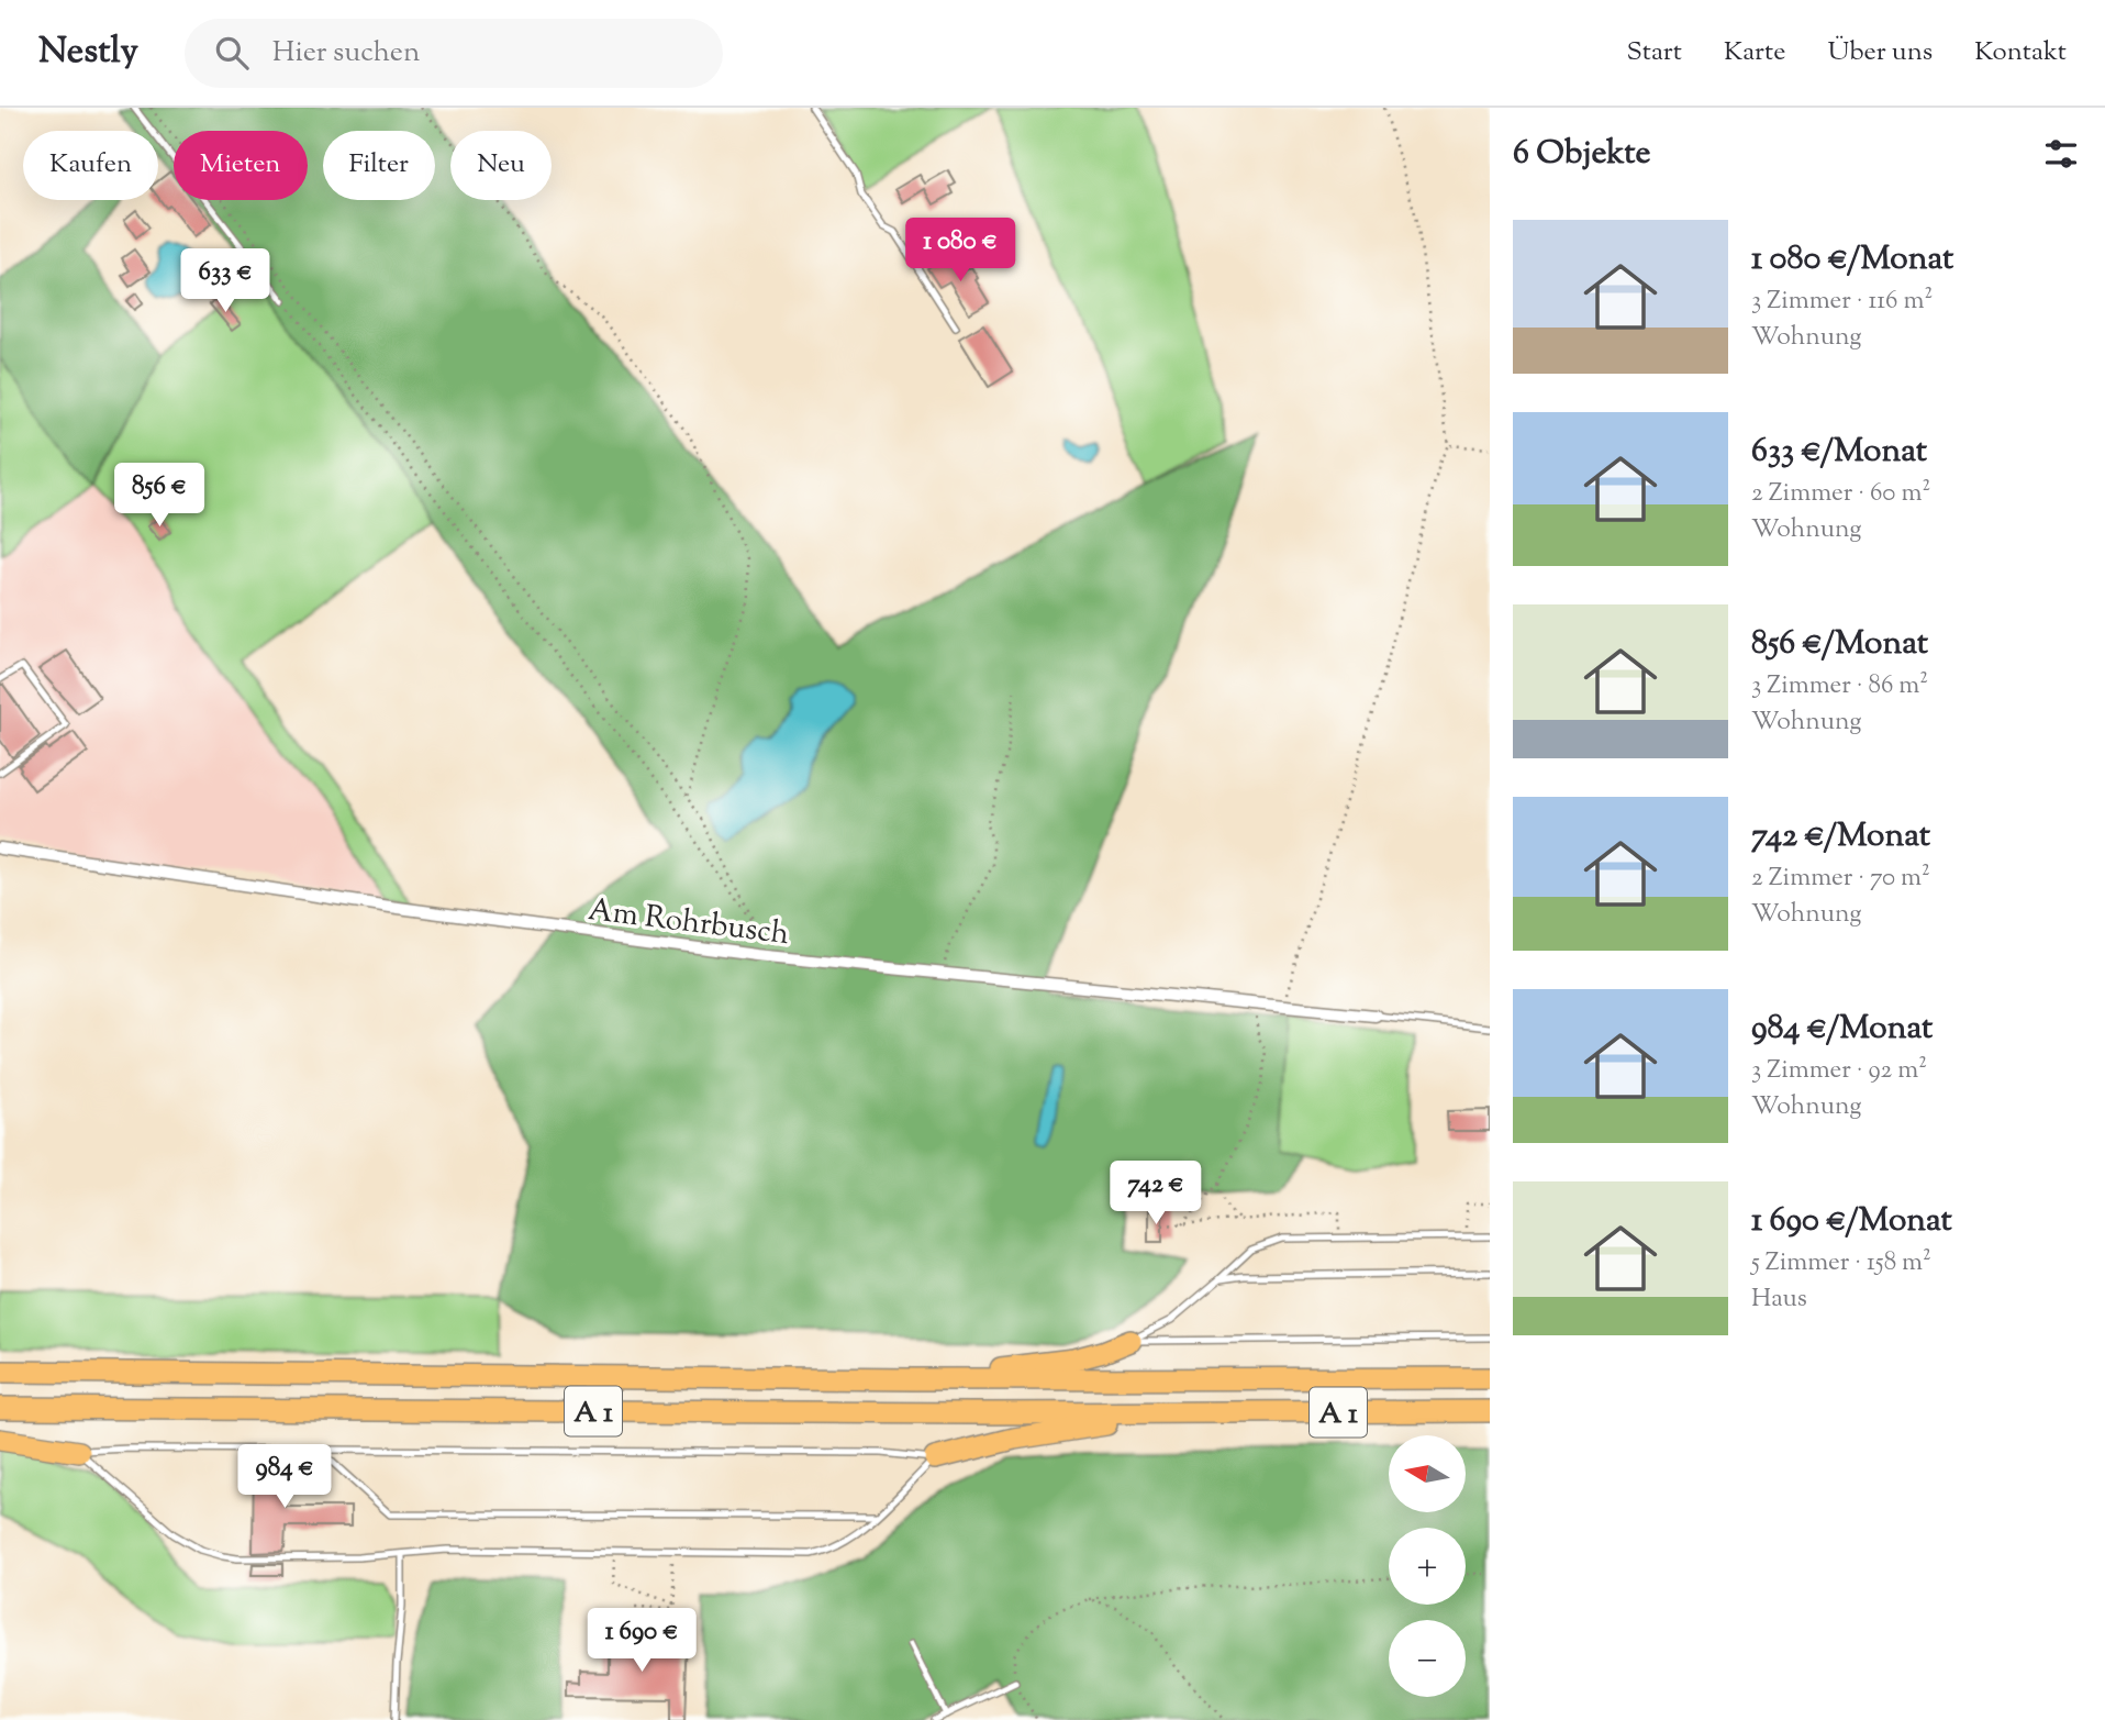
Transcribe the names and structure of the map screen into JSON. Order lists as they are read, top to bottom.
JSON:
{
  "streets": {
    "highway": ["A 1"],
    "street": ["Am Rohrbusch"]
  },
  "north": "left",
  "page": {
    "header": "Nestly",
    "search": "Hier suchen",
    "nav": [
      "Start",
      "Karte",
      "Über uns",
      "Kontakt"
    ],
    "heading": "6 Objekte",
    "chip": [
      "Kaufen",
      "Mieten",
      "Filter",
      "Neu"
    ],
    "list": [
      {
        "name": "1 080 €/Monat",
        "note": "3 Zimmer · 116 m² · Wohnung"
      },
      {
        "name": "633 €/Monat",
        "note": "2 Zimmer · 60 m² · Wohnung"
      },
      {
        "name": "856 €/Monat",
        "note": "3 Zimmer · 86 m² · Wohnung"
      },
      {
        "name": "742 €/Monat",
        "note": "2 Zimmer · 70 m² · Wohnung"
      },
      {
        "name": "984 €/Monat",
        "note": "3 Zimmer · 92 m² · Wohnung"
      },
      {
        "name": "1 690 €/Monat",
        "note": "5 Zimmer · 158 m² · Haus"
      }
    ],
    "price": [
      "1 080 €",
      "633 €",
      "856 €",
      "742 €",
      "984 €",
      "1 690 €"
    ],
    "map_buttons": ["+", "−"]
  }
}
